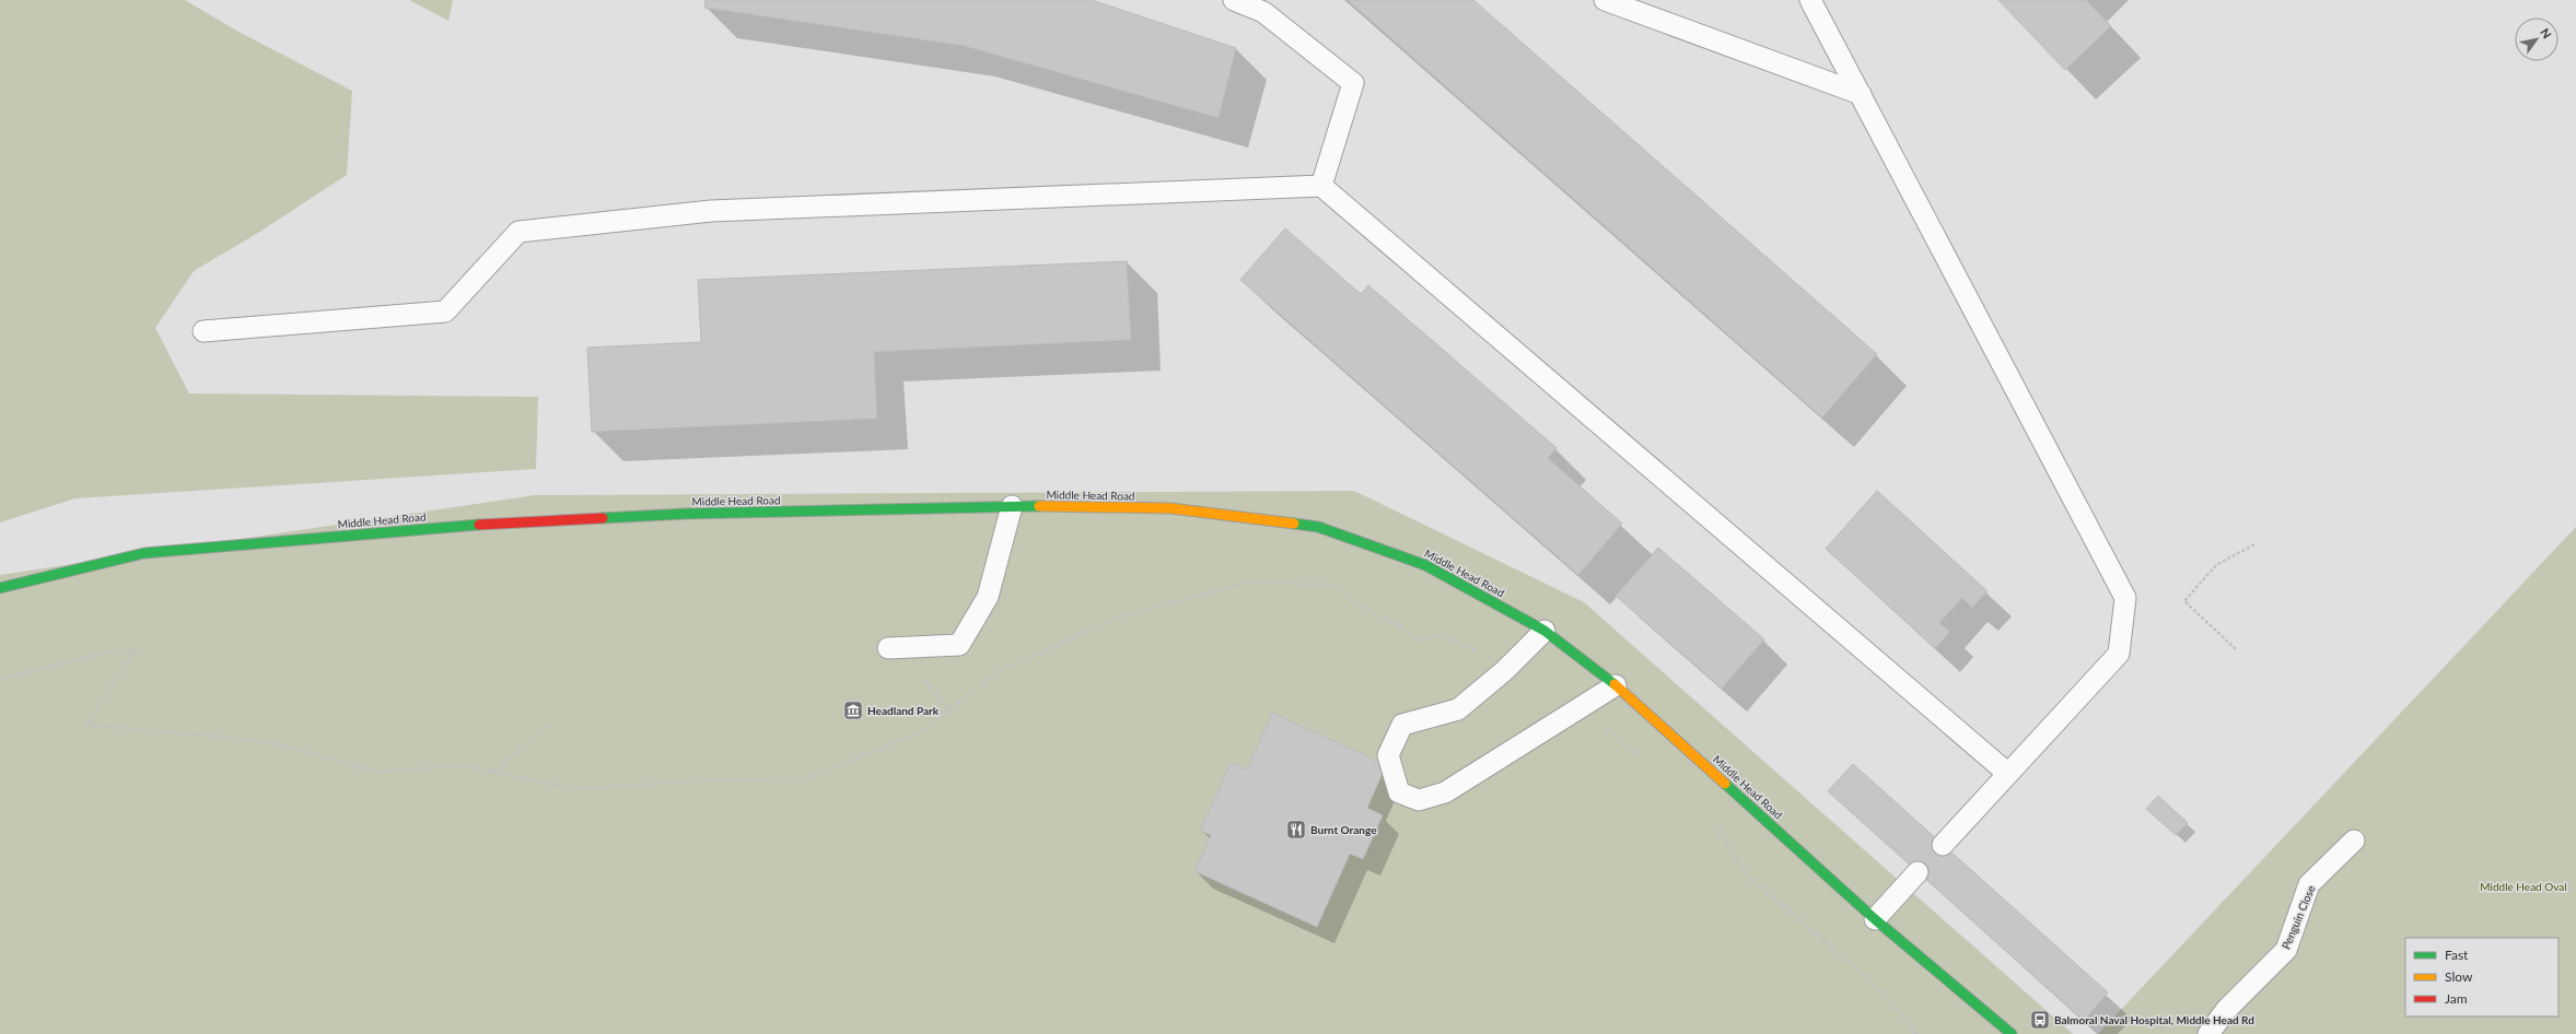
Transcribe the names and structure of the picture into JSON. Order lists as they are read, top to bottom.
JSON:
{
  "streets": {
    "street": ["Middle Head Road"],
    "lane": ["Penguin Close"]
  },
  "parks": ["Middle Head Oval"],
  "places": {
    "museum": ["Headland Park"],
    "restaurant": ["Burnt Orange"],
    "bus stop": ["Balmoral Naval Hospital, Middle Head Rd"]
  },
  "legend": ["Fast", "Slow", "Jam"],
  "north": "top right"
}
